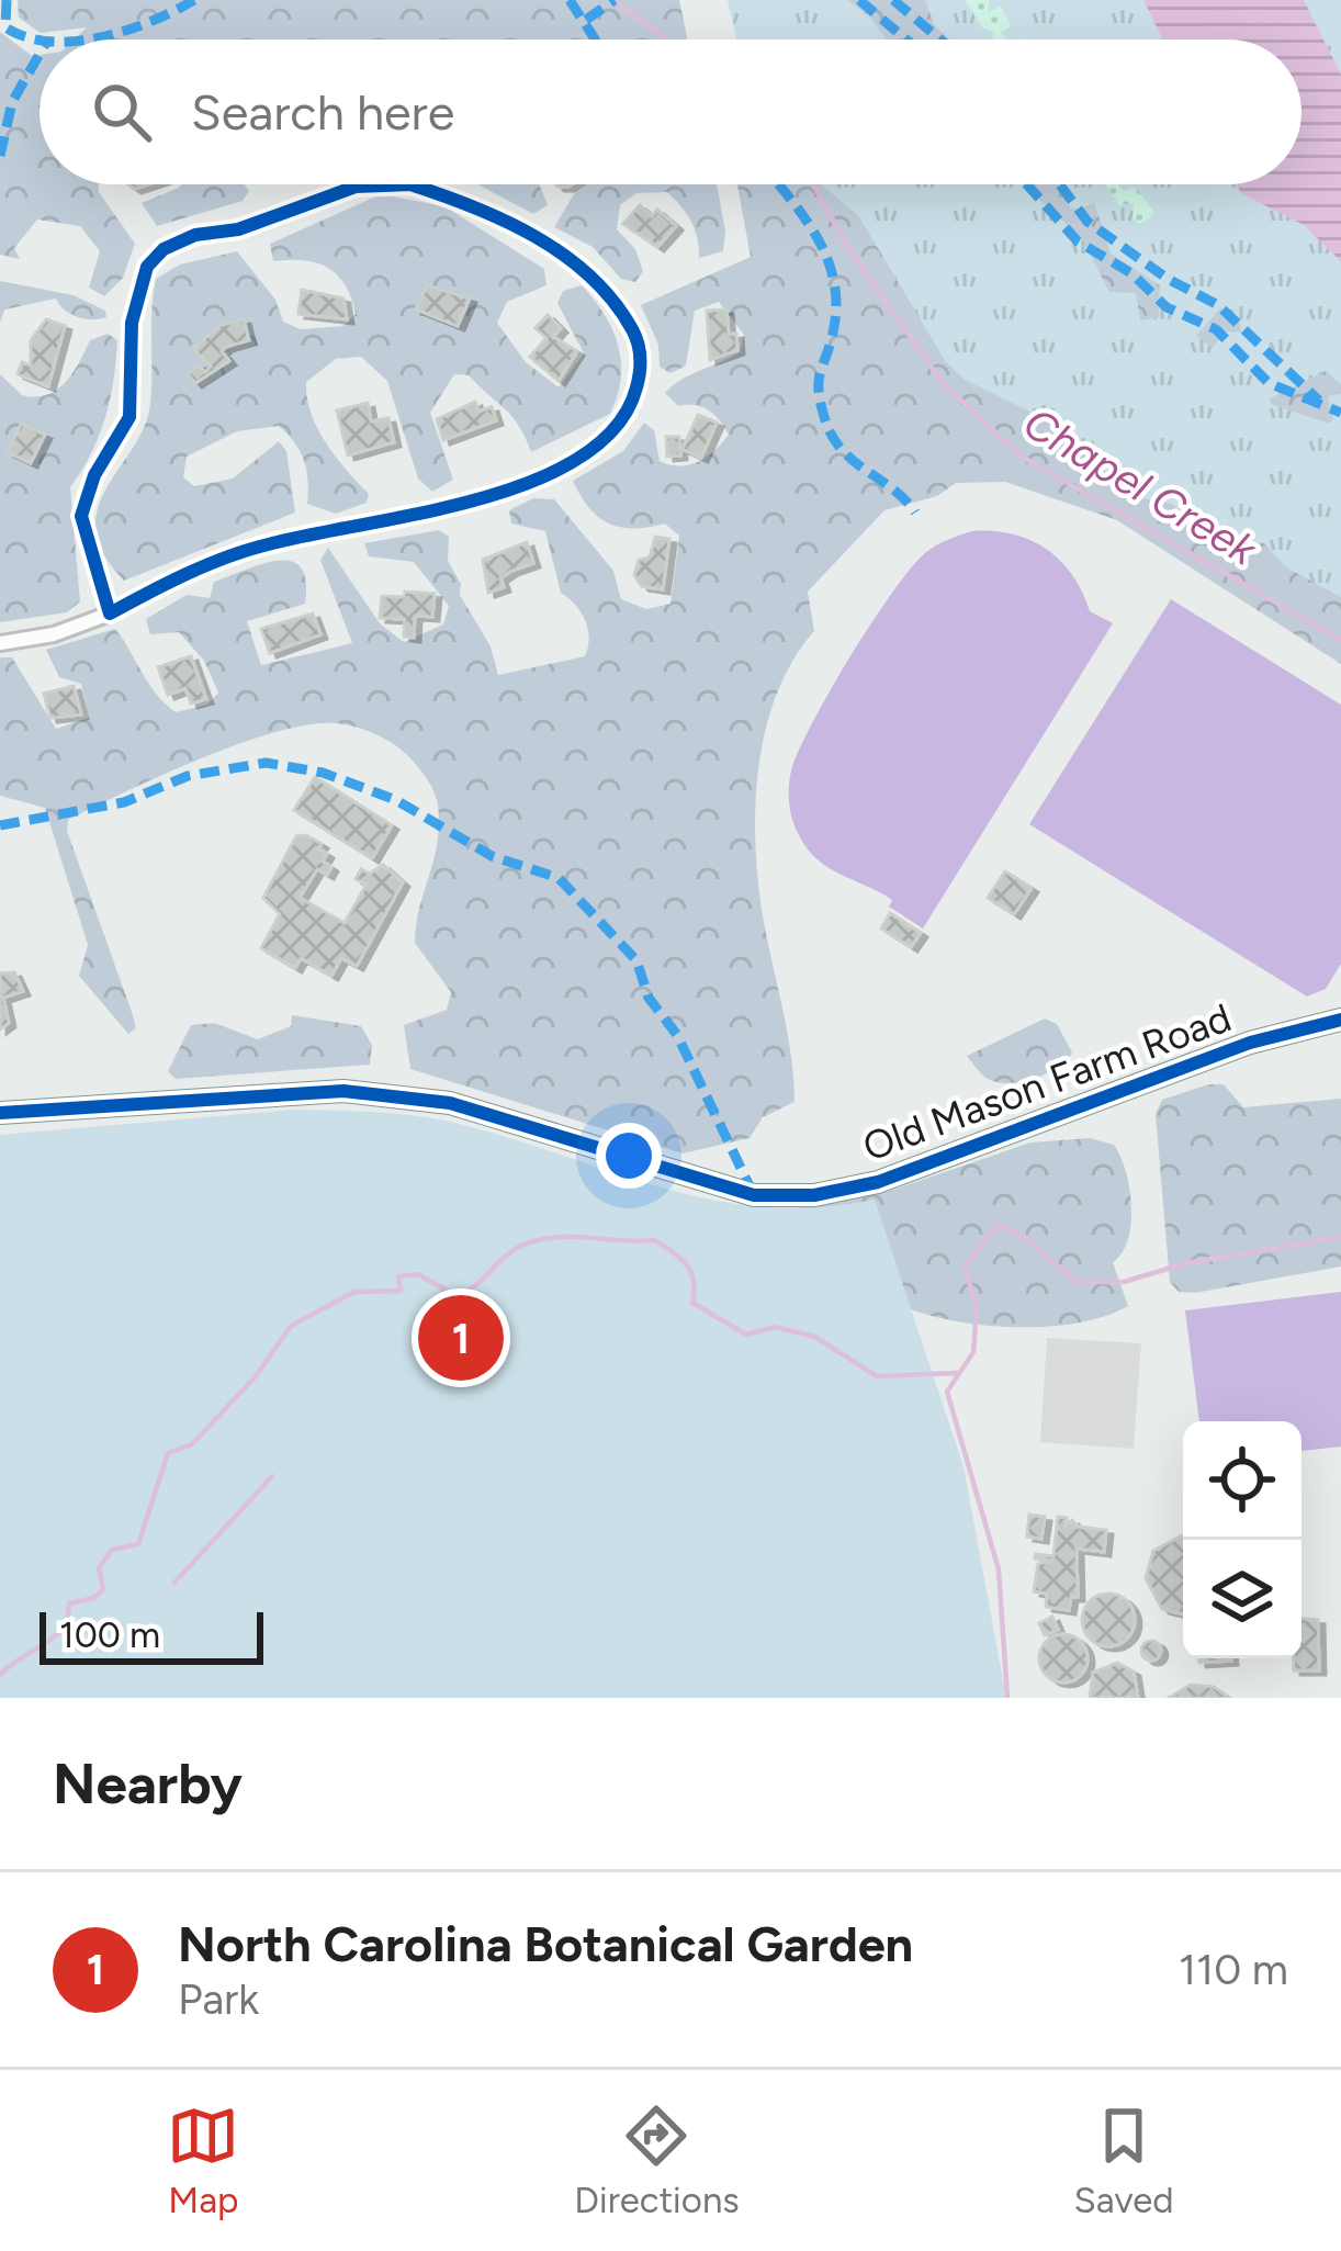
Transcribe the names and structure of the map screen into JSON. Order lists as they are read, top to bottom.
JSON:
{
  "streets": {
    "street": ["Old Mason Farm Road"]
  },
  "water": ["Chapel Creek"],
  "scale_bar": "100 m",
  "page": {
    "search": "Search here",
    "pins": "1",
    "scale": "100 m",
    "heading": "Nearby",
    "list": [
      {
        "mark": "1",
        "name": "North Carolina Botanical Garden",
        "note": "Park",
        "value": "110 m"
      }
    ],
    "nav": ["Map", "Directions", "Saved"]
  }
}
